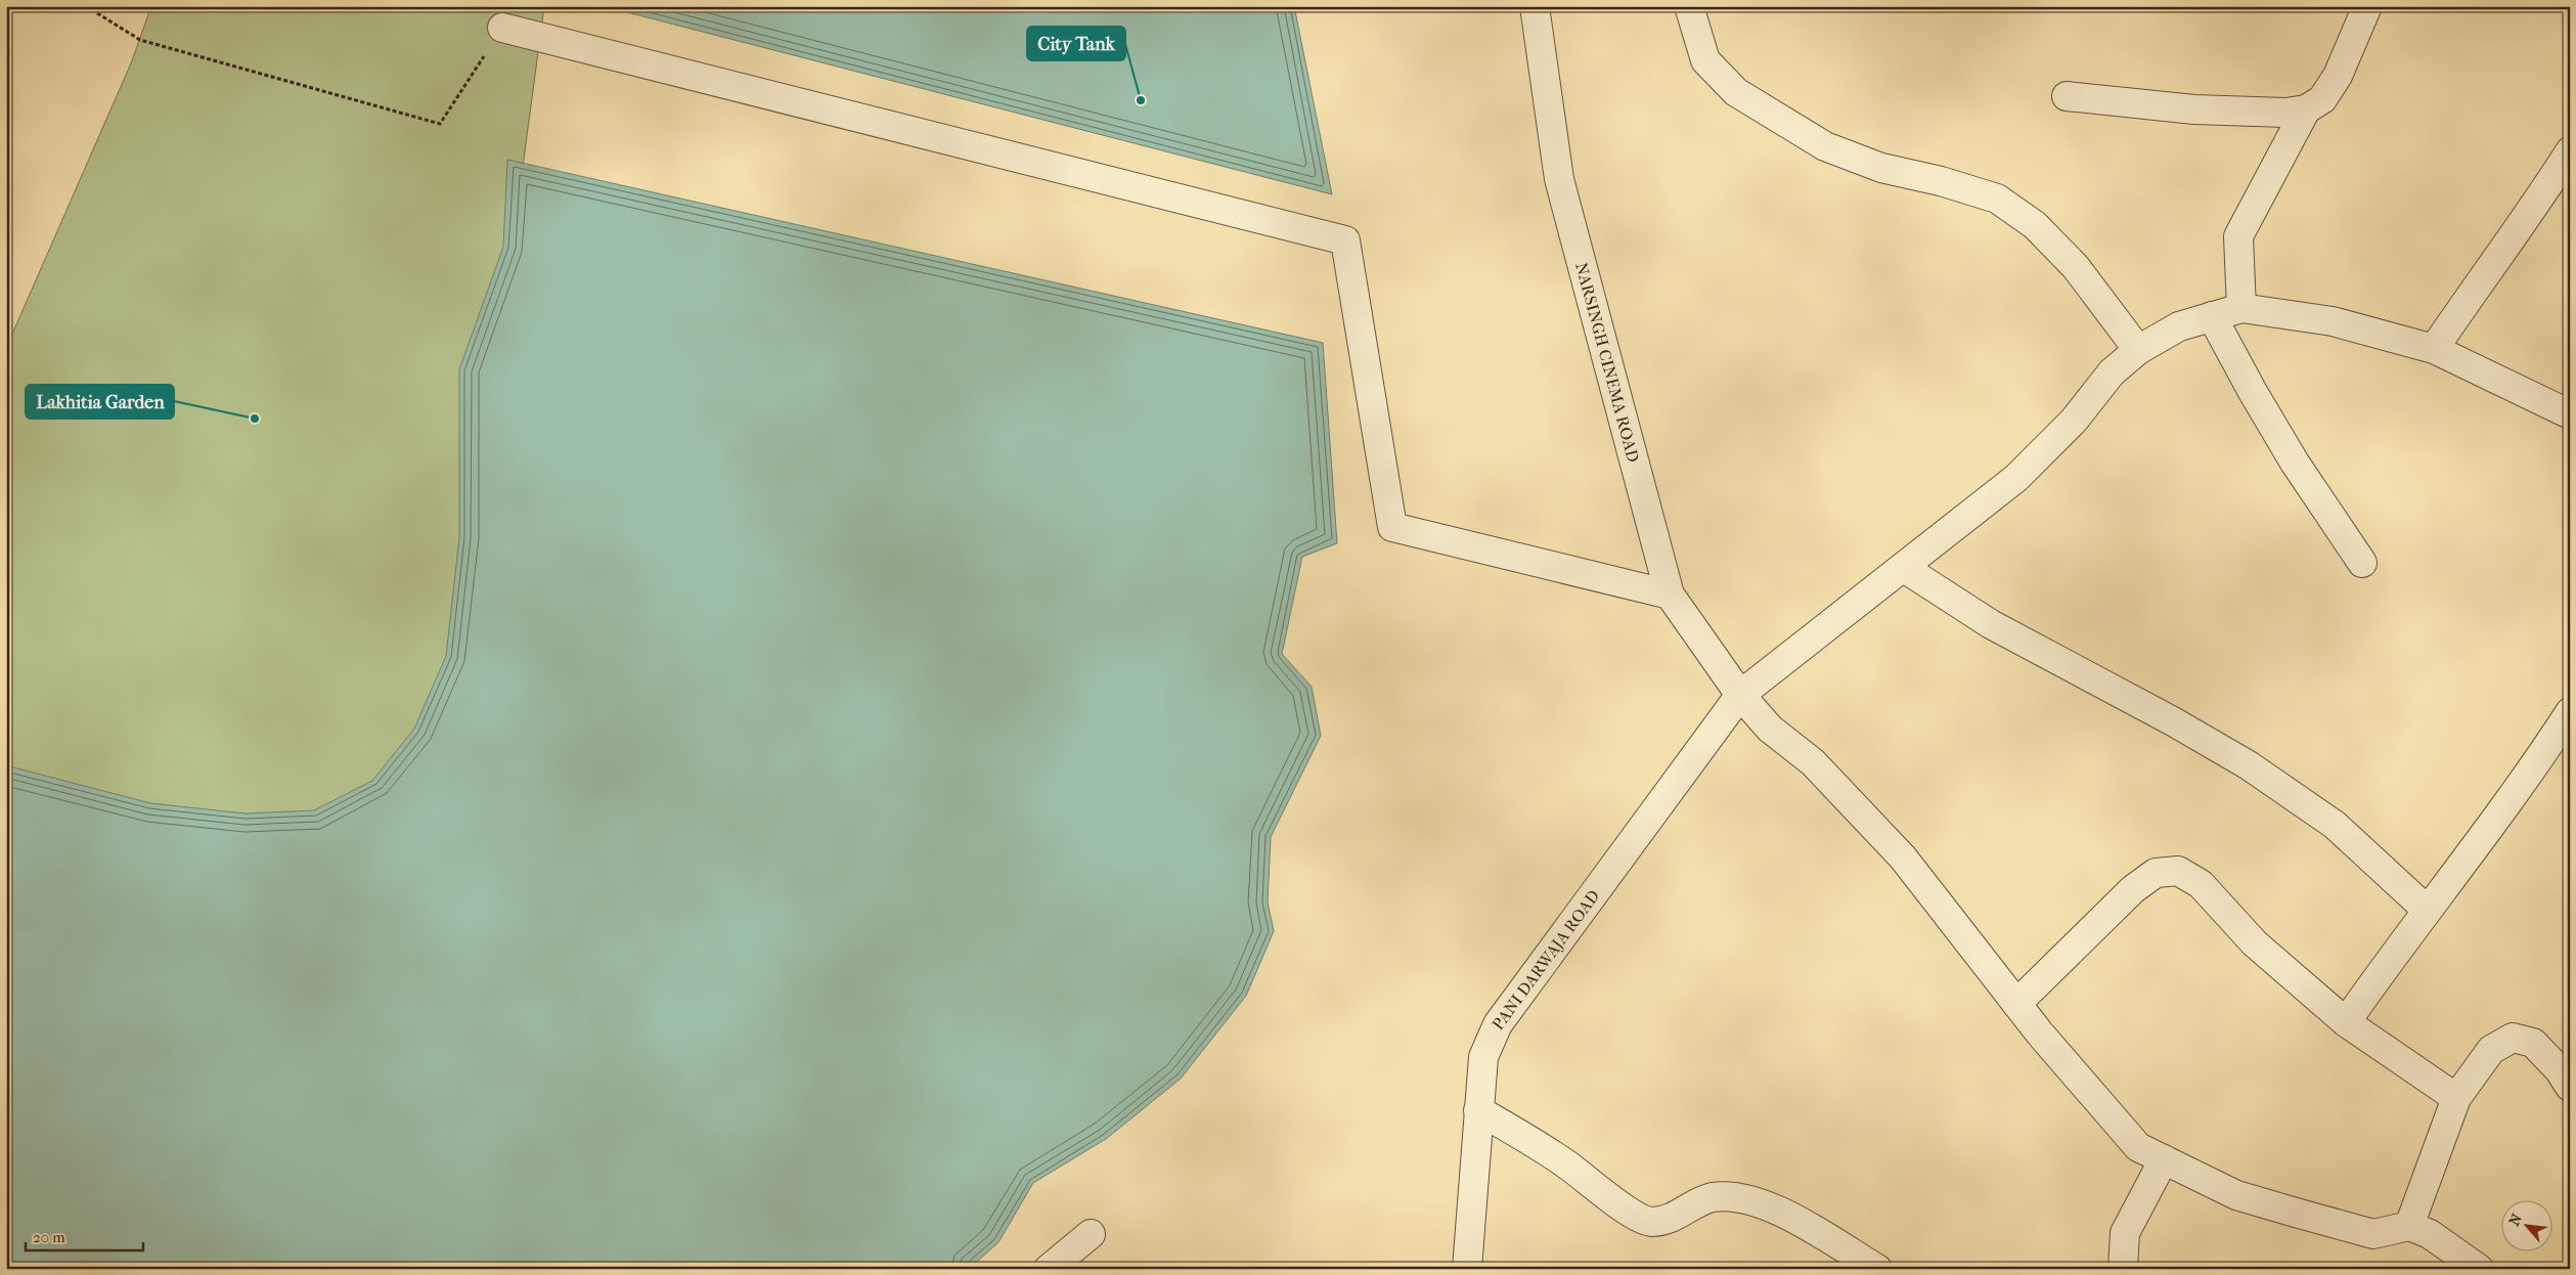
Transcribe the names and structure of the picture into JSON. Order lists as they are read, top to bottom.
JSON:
{
  "streets": {
    "street": ["NARSINGH CINEMA ROAD", "PANI DARWAJA ROAD"]
  },
  "crossings": [
    ["NARSINGH CINEMA ROAD", "PANI DARWAJA ROAD"]
  ],
  "places": ["City Tank", "Lakhitia Garden"],
  "scale_bar": "20 m",
  "north": "top left"
}
